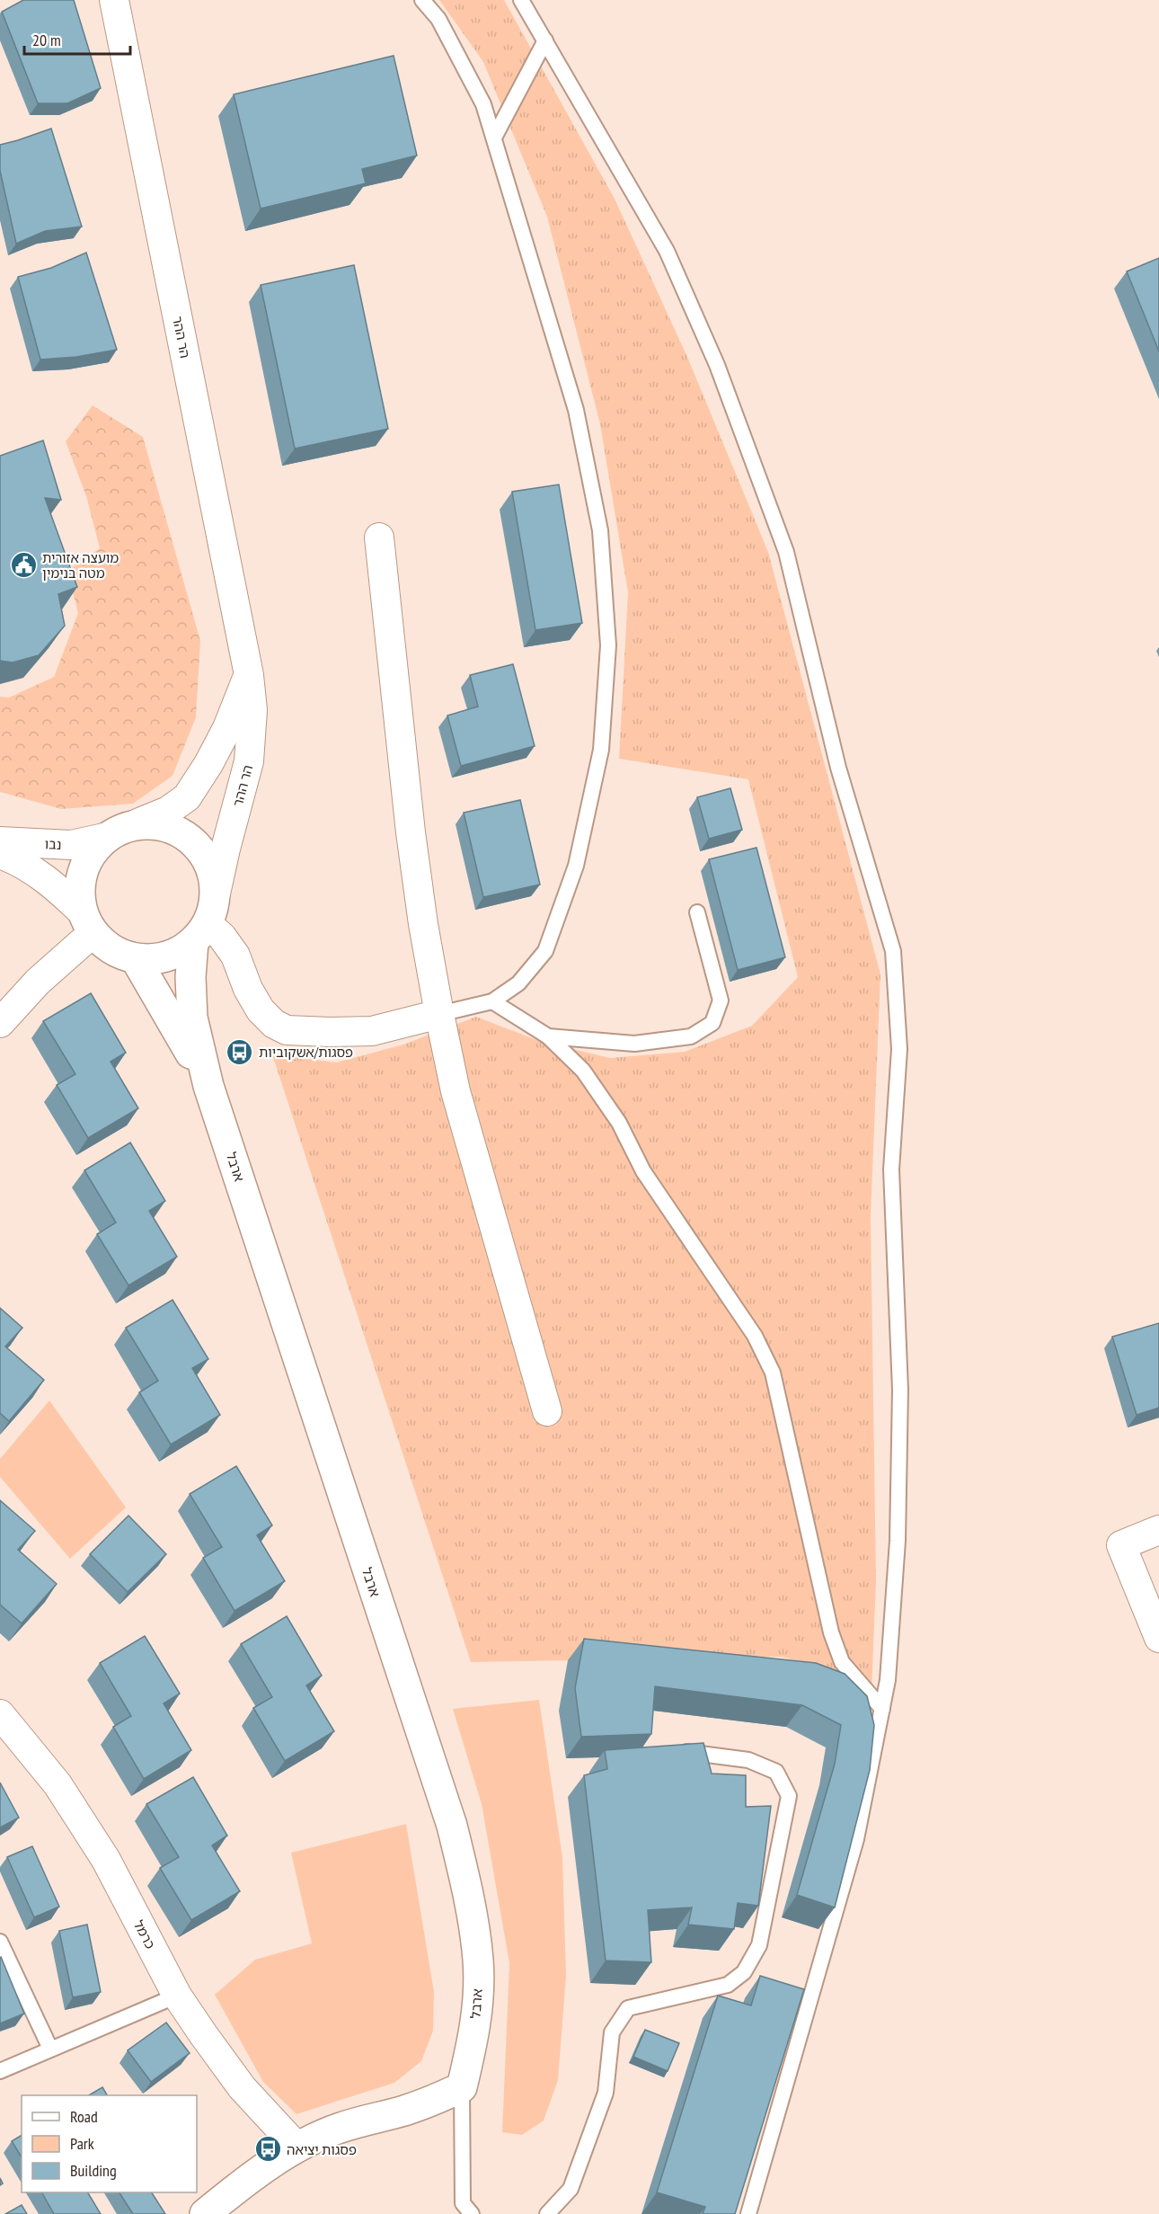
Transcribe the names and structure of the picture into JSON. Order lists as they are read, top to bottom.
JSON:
{
  "streets": {
    "street": [
      "הר ההר",
      "נבו",
      "ארבל",
      "כרמל"
    ]
  },
  "crossings": [
    ["הר ההר", "נבו"],
    ["הר ההר", "ארבל"],
    ["נבו", "ארבל"]
  ],
  "places": {
    "public building": ["מועצה אזורית מטה בנימין"],
    "bus stop": ["פסגות/אשקוביות", "פסגות יציאה"]
  },
  "legend": ["Road", "Park", "Building"],
  "scale_bar": "20 m"
}
